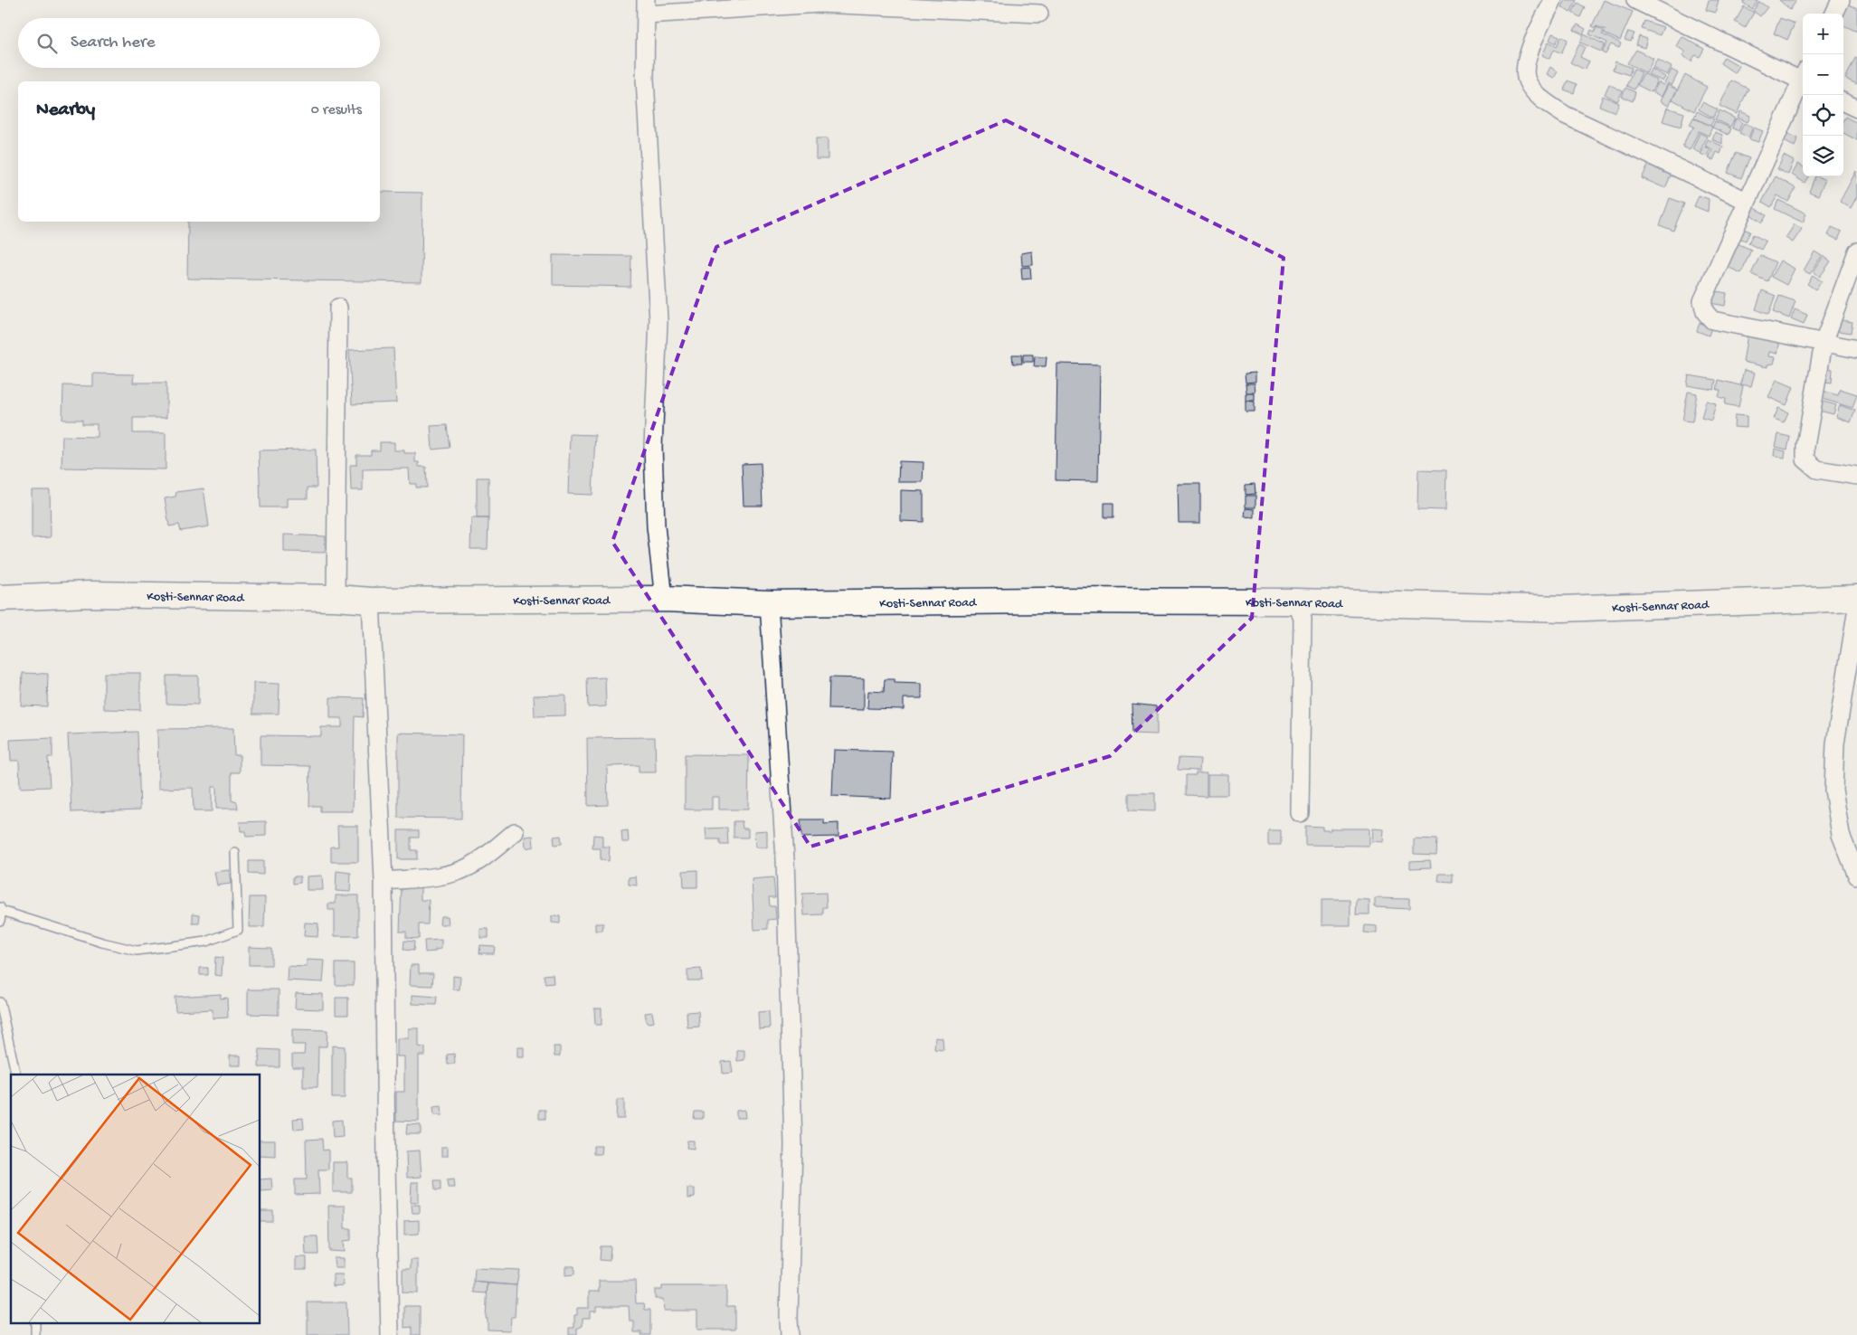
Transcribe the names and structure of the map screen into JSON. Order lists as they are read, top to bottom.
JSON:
{
  "streets": {
    "highway": ["Kosti-Sennar Road"]
  },
  "page": {
    "map_buttons": ["+", "−"],
    "search": "Search here",
    "heading": ["Nearby", "0 results"]
  }
}
